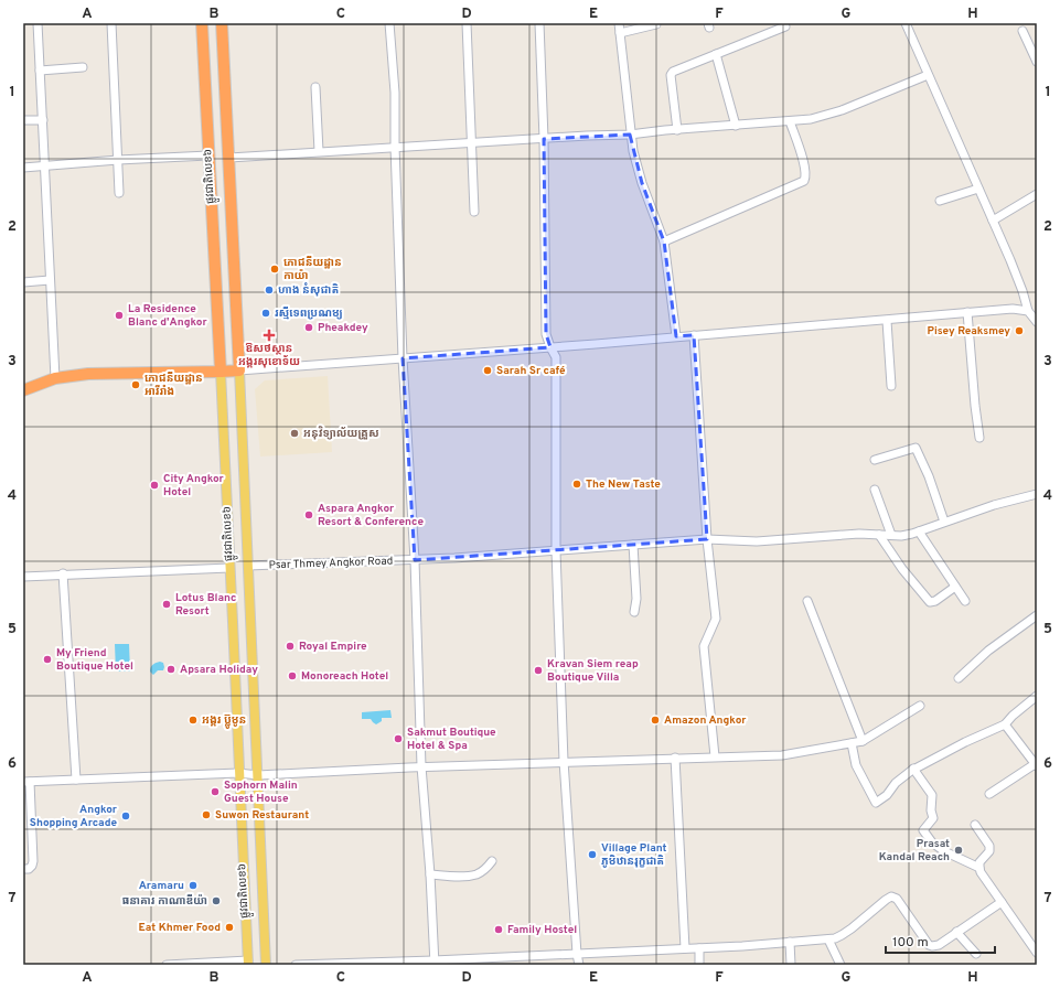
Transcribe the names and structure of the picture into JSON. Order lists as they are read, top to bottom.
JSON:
{
  "streets": {
    "highway": ["ផ្លូវជាតិលេខ៦"],
    "street": ["Psar Thmey Angkor Road"]
  },
  "crossings": [
    ["ផ្លូវជាតិលេខ៦", "Psar Thmey Angkor Road"]
  ],
  "places": {
    "other": [
      "ភោជនីយដ្ឋាន កាយ៉ា",
      "ហាង នំសុជាតិ",
      "រស្មីទេពប្រណម្យ",
      "La Residence Blanc d'Angkor",
      "Pheakdey",
      "Pisey Reaksmey",
      "Sarah Sr café",
      "ភោជនីយដ្ឋាន អារីរាំង",
      "អនុវិទ្យាល័យគ្រួស",
      "The New Taste",
      "City Angkor Hotel",
      "Aspara Angkor Resort & Conference",
      "Lotus Blanc Resort",
      "Royal Empire",
      "My Friend Boutique Hotel",
      "Apsara Holiday",
      "Kravan Siem reap Boutique Villa",
      "Monoreach Hotel",
      "អង្គរ ប្ល៊ូមូន",
      "Amazon Angkor",
      "Sakmut Boutique Hotel & Spa",
      "Sophorn Malin Guest House",
      "Suwon Restaurant",
      "Angkor Shopping Arcade",
      "Prasat Kandal Reach",
      "Village Plant ភូមិឋានរុក្ខជាតិ",
      "Aramaru",
      "ធនាគារ កាណាឌីយ៉ា",
      "Eat Khmer Food",
      "Family Hostel"
    ],
    "health": ["ឱសថស្ថាន អង្គរសុខោទ័យ"]
  },
  "scale_bar": "100 m",
  "grid": {
    "columns": [
      "A",
      "B",
      "C",
      "D",
      "E",
      "F",
      "G",
      "H"
    ],
    "rows": [
      "1",
      "2",
      "3",
      "4",
      "5",
      "6",
      "7"
    ]
  }
}
